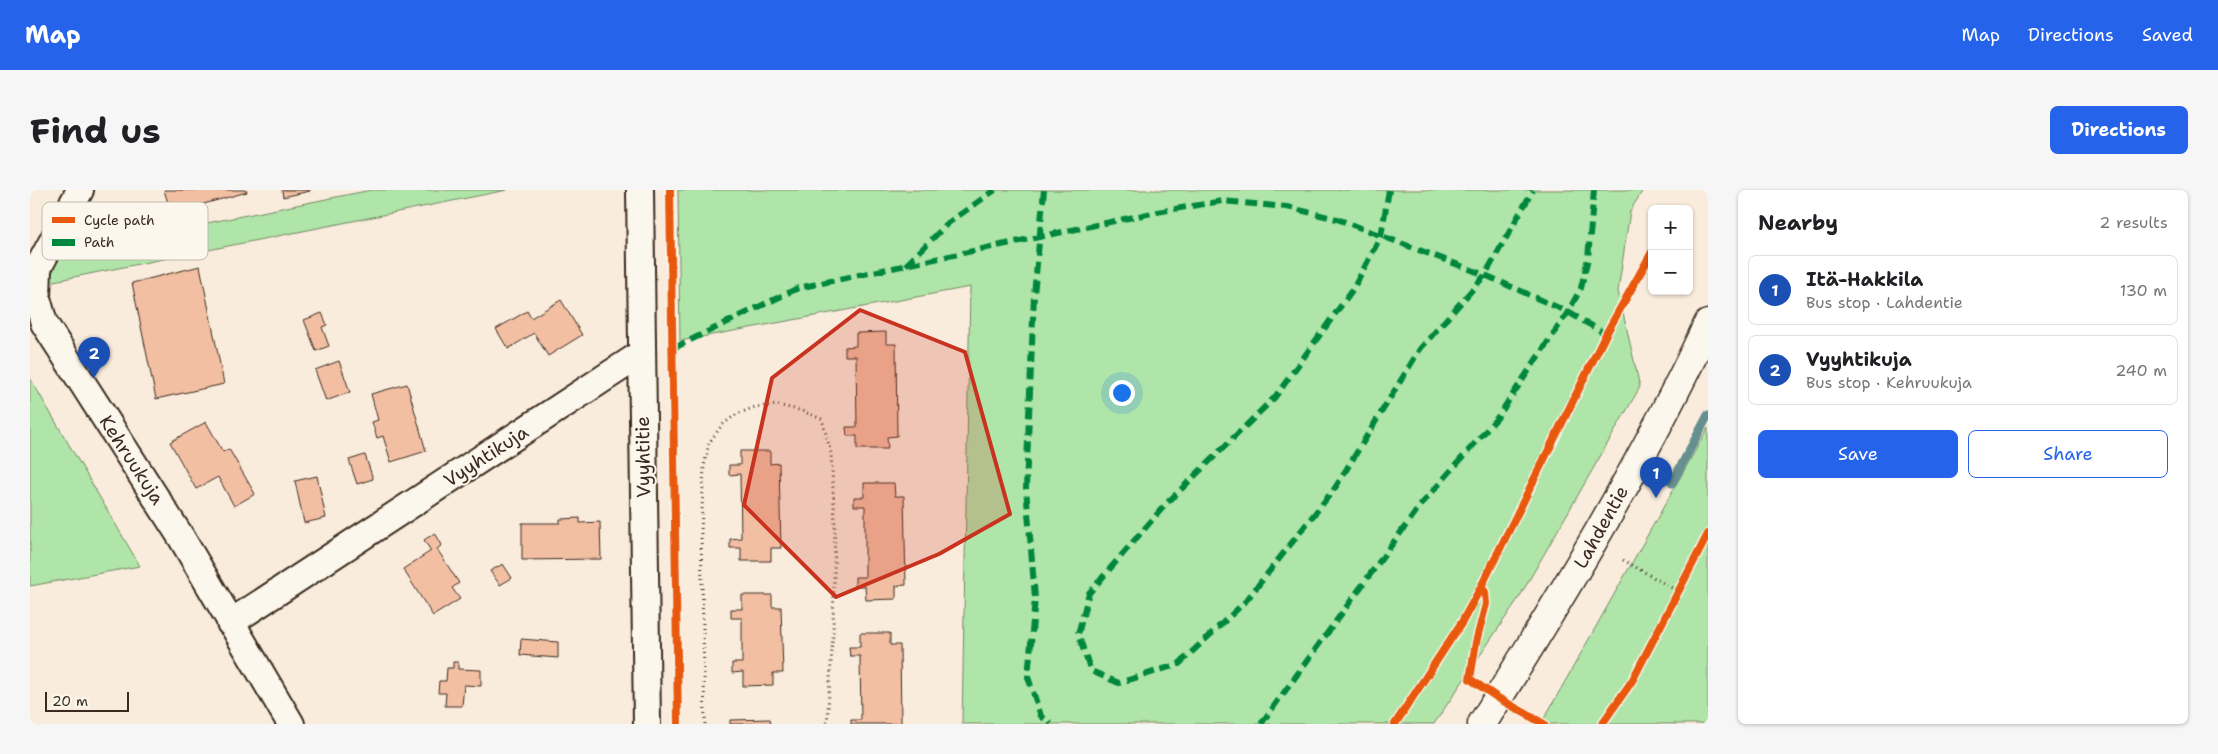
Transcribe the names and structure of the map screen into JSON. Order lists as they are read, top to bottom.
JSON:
{
  "streets": {
    "main road": ["Lahdentie"],
    "street": ["Vyyhtikuja", "Vyyhtitie", "Kehruukuja"]
  },
  "crossings": [
    ["Vyyhtikuja", "Vyyhtitie"],
    ["Vyyhtikuja", "Kehruukuja"]
  ],
  "legend": ["Cycle path", "Path"],
  "scale_bar": "20 m",
  "page": {
    "header": "Map",
    "nav": ["Map", "Directions", "Saved"],
    "buttons": [
      "Directions",
      ["Save", "Share"]
    ],
    "title": "Find us",
    "heading": ["Nearby", "2 results"],
    "map_buttons": ["+", "−"],
    "list": [
      {
        "mark": "1",
        "name": "Itä-Hakkila",
        "note": "Bus stop · Lahdentie",
        "value": "130 m"
      },
      {
        "mark": "2",
        "name": "Vyyhtikuja",
        "note": "Bus stop · Kehruukuja",
        "value": "240 m"
      }
    ],
    "pins": ["2", "1"],
    "scale": "20 m"
  }
}
